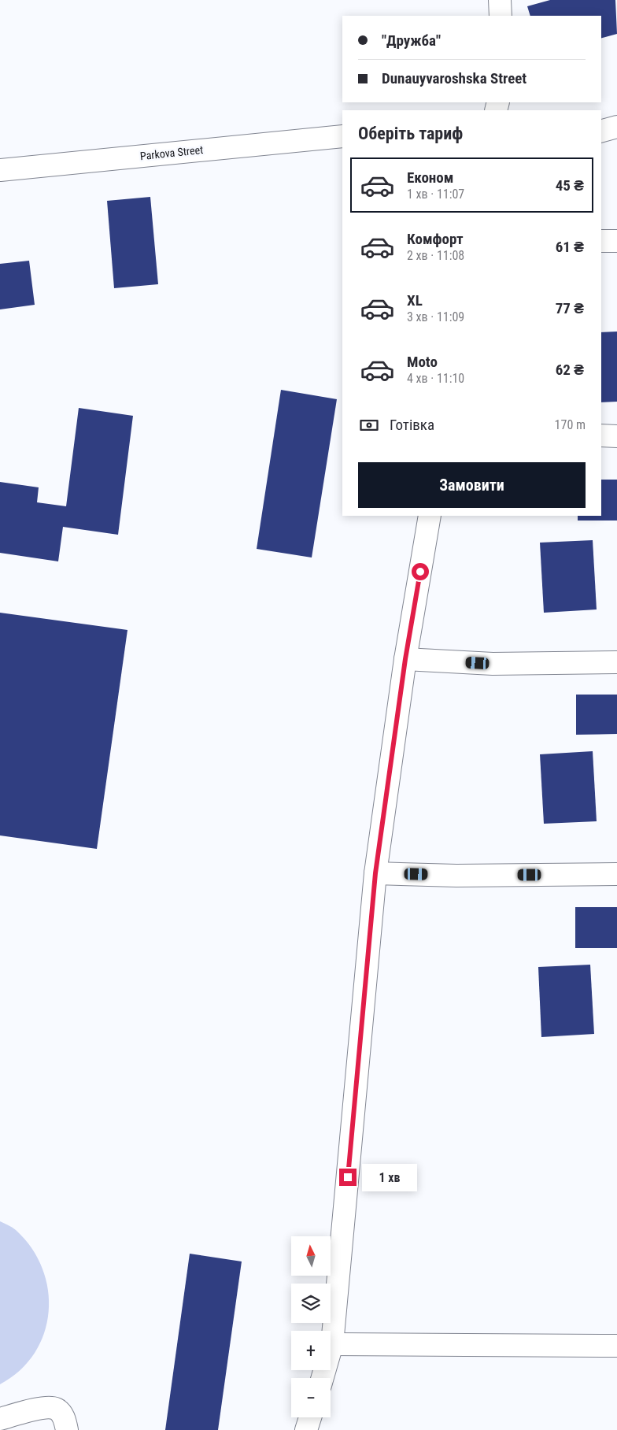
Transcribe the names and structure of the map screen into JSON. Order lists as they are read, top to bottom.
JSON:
{
  "streets": {
    "street": ["Parkova Street"]
  },
  "north": "top",
  "page": {
    "banner": ["\"Дружба\"", "Dunauyvaroshska Street"],
    "heading": "Оберіть тариф",
    "list": [
      {
        "name": "Економ",
        "note": "1 хв · 11:07",
        "value": "45 ₴"
      },
      {
        "name": "Комфорт",
        "note": "2 хв · 11:08",
        "value": "61 ₴"
      },
      {
        "name": "XL",
        "note": "3 хв · 11:09",
        "value": "77 ₴"
      },
      {
        "name": "Moto",
        "note": "4 хв · 11:10",
        "value": "62 ₴"
      }
    ],
    "pay": ["Готівка", "170 m"],
    "buttons": "Замовити",
    "bubble": "1 хв",
    "map_buttons": ["+", "−"]
  }
}
